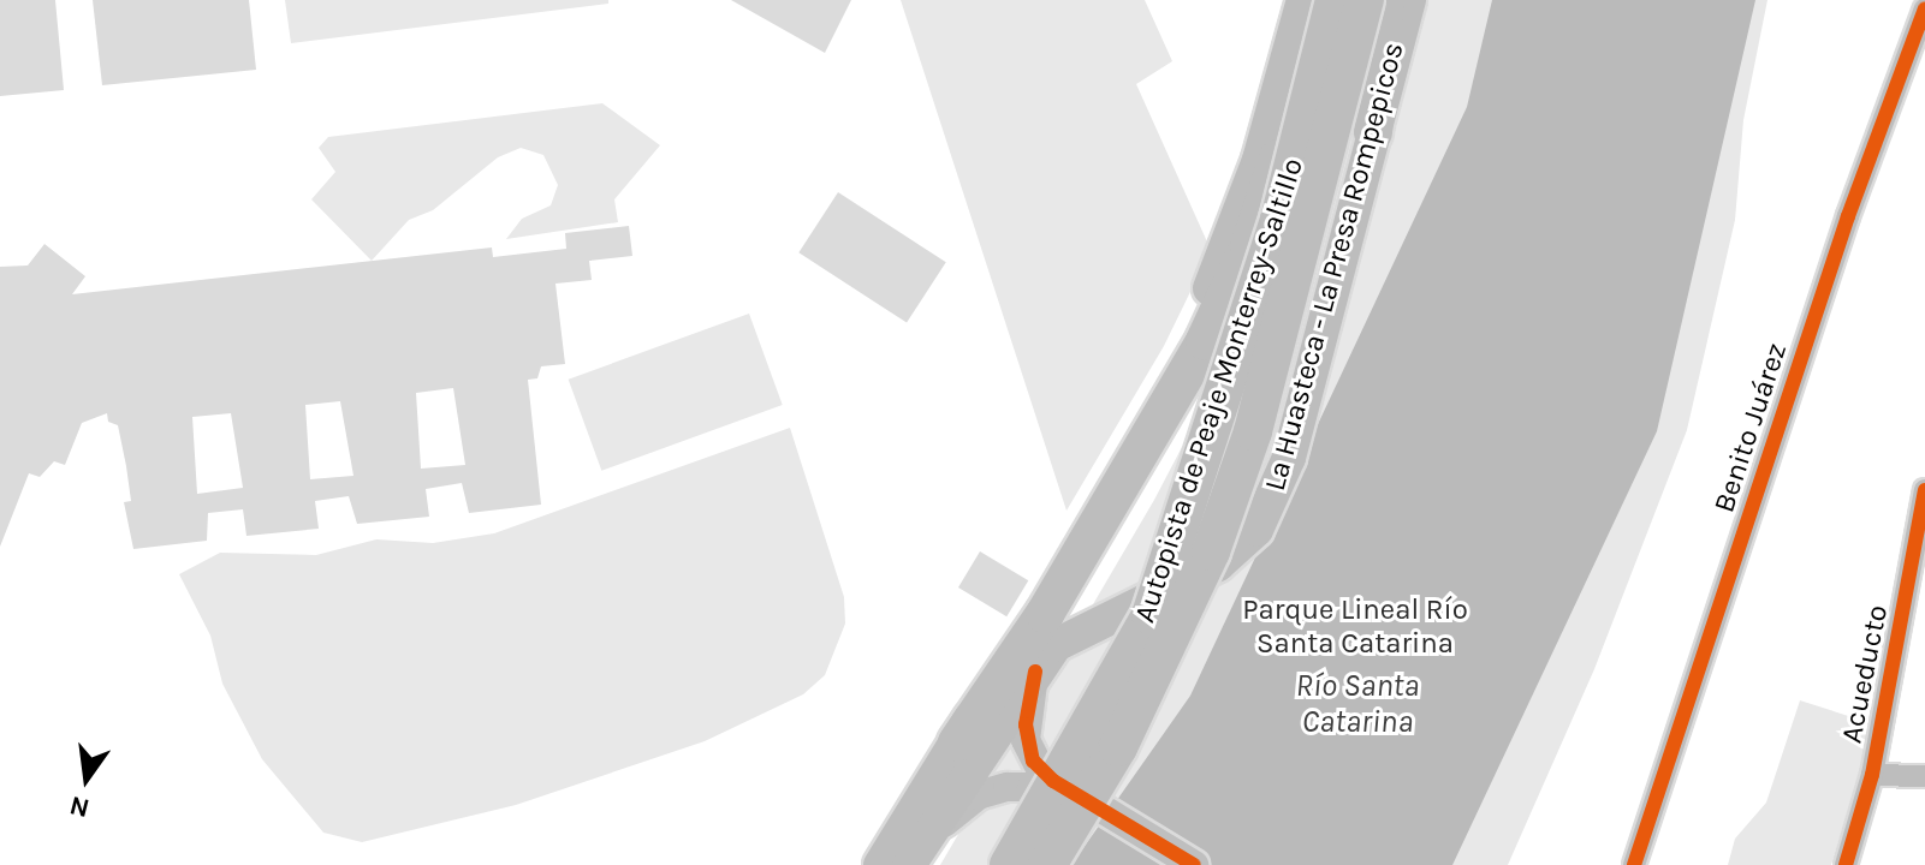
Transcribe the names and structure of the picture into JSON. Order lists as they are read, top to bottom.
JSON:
{
  "streets": {
    "highway": ["Autopista de Peaje Monterrey-Saltillo"],
    "main road": ["La Huasteca - La Presa Rompepicos"],
    "street": ["Benito Juárez", "Acueducto"]
  },
  "water": ["Río Santa Catarina"],
  "parks": ["Parque Lineal Río Santa Catarina"],
  "north": "bottom"
}
